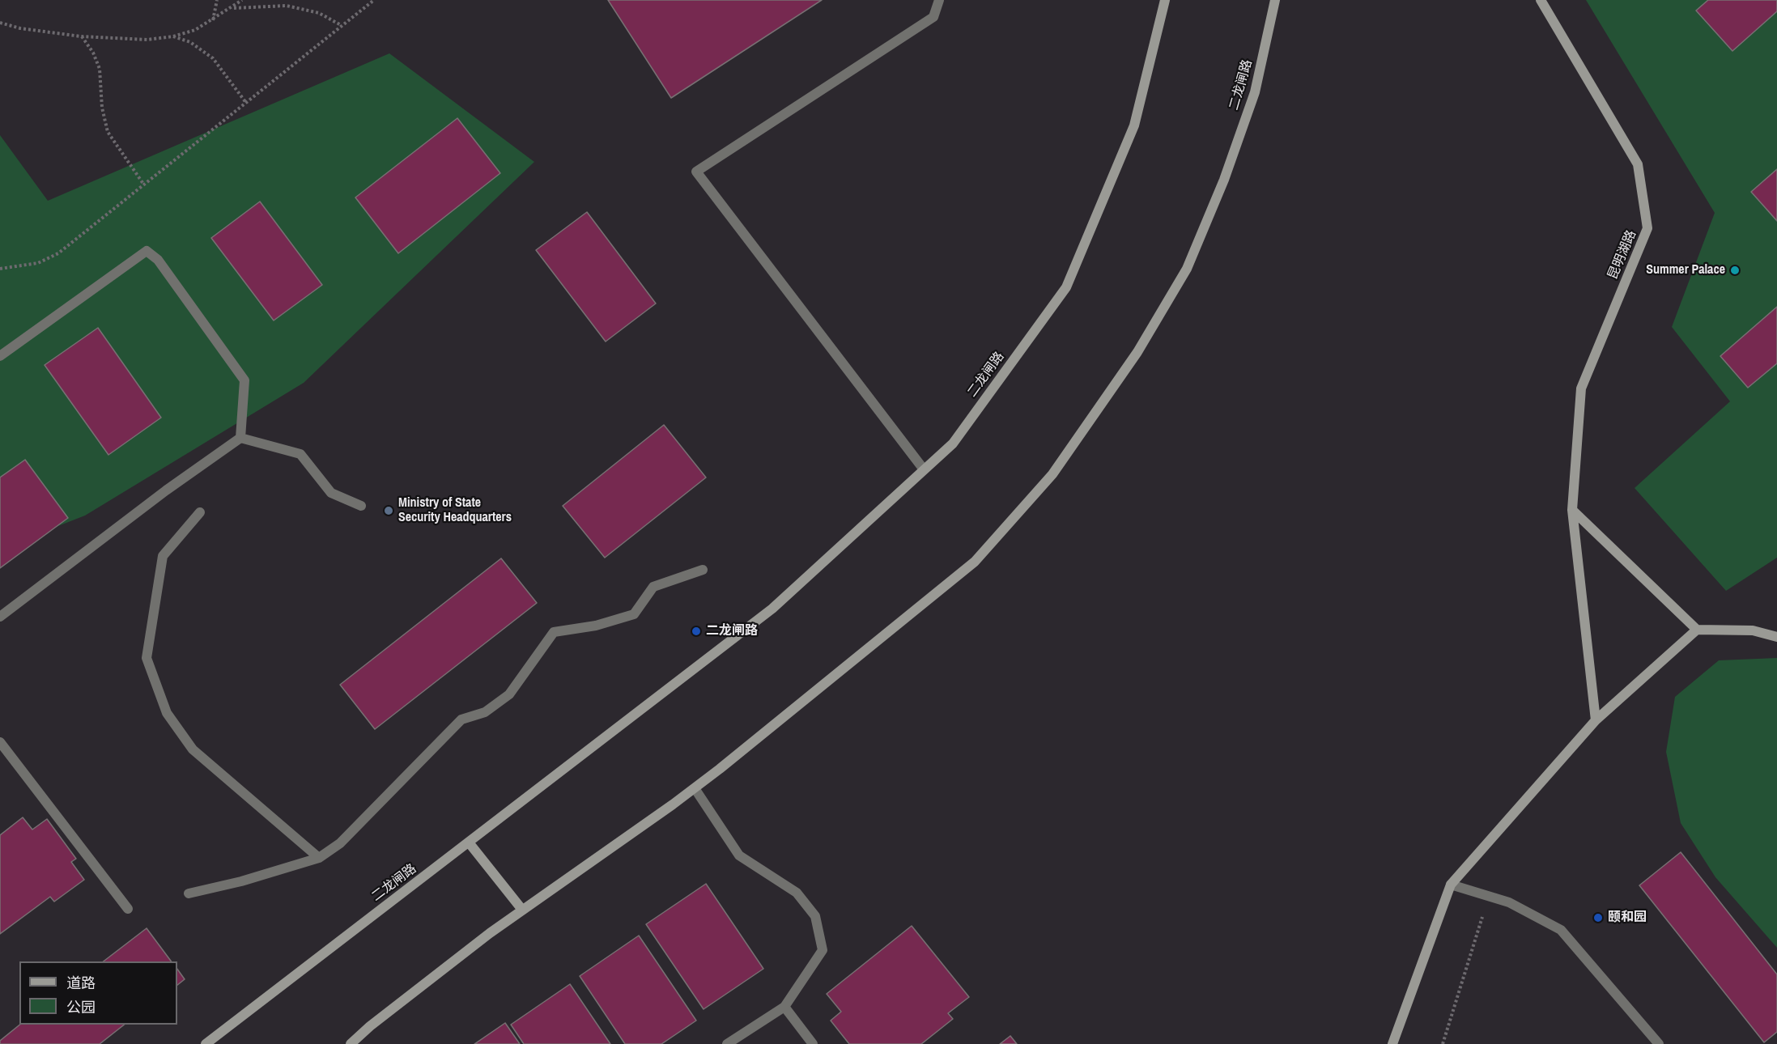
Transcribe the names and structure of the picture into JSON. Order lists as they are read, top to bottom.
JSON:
{
  "streets": {
    "main road": ["二龙闸路", "昆明湖路"]
  },
  "places": [
    "Summer Palace",
    "Ministry of State Security Headquarters",
    "二龙闸路",
    "颐和园"
  ],
  "legend": ["道路", "公园"]
}
